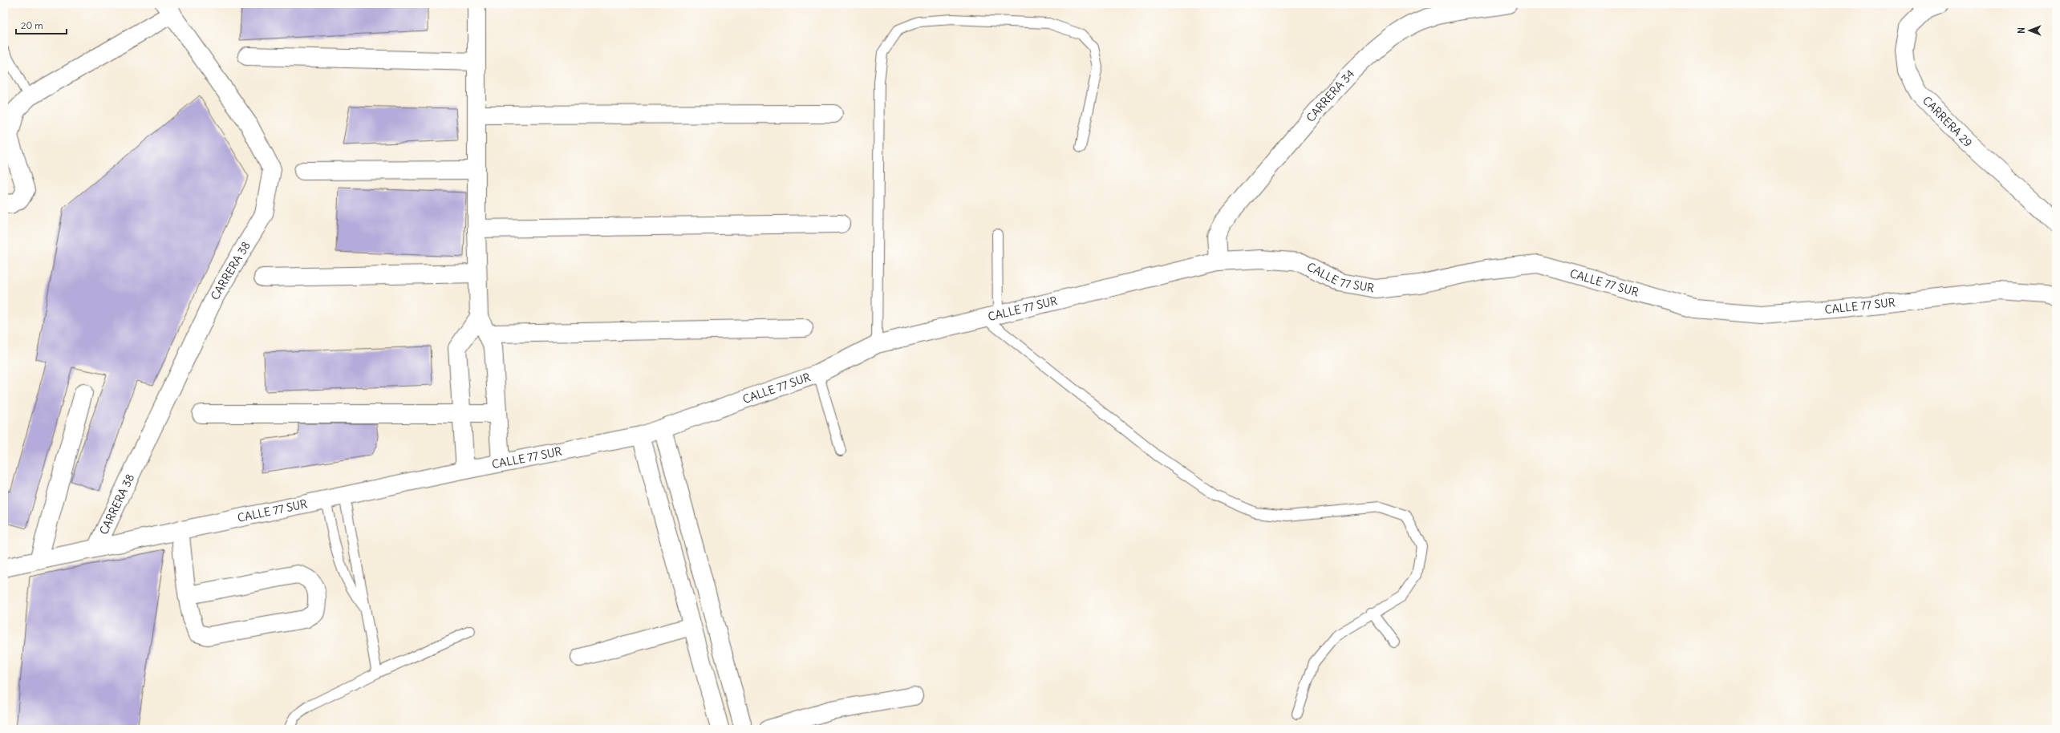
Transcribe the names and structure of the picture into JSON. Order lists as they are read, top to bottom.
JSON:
{
  "streets": {
    "street": [
      "CARRERA 34",
      "CARRERA 29",
      "CARRERA 38",
      "CALLE 77 SUR"
    ]
  },
  "crossings": [
    ["CARRERA 34", "CALLE 77 SUR"],
    ["CARRERA 38", "CALLE 77 SUR"]
  ],
  "scale_bar": "20 m",
  "north": "left"
}
